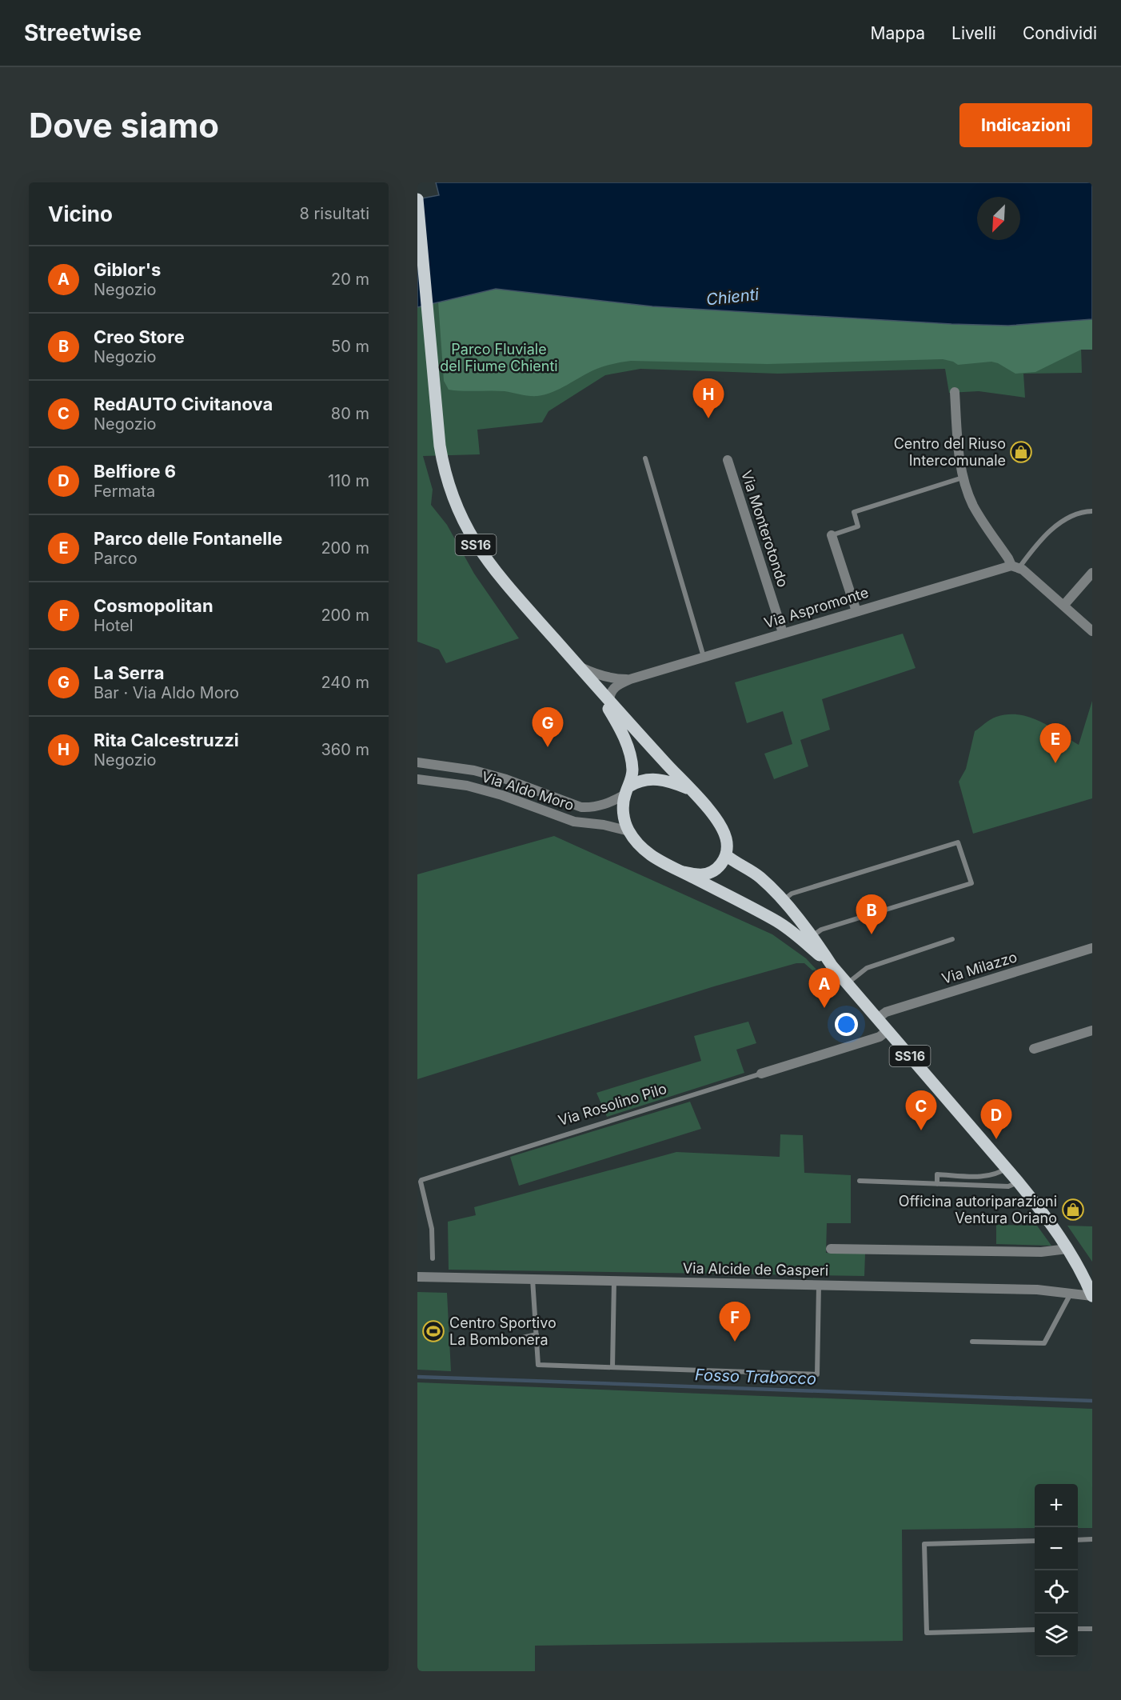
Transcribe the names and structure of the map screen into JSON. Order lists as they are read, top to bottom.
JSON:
{
  "streets": {
    "main road": ["SS16"],
    "street": [
      "Via Monterotondo",
      "Via Aspromonte",
      "Via Aldo Moro",
      "Via Milazzo",
      "Via Rosolino Pilo",
      "Via Alcide de Gasperi"
    ]
  },
  "crossings": [
    ["Via Monterotondo", "Via Aspromonte"],
    ["SS16", "Via Aspromonte"],
    ["SS16", "Via Aldo Moro"],
    ["SS16", "Via Milazzo"],
    ["SS16", "Via Rosolino Pilo"],
    ["SS16", "Via Alcide de Gasperi"]
  ],
  "water": ["Chienti", "Fosso Trabocco"],
  "parks": ["Parco Fluviale del Fiume Chienti"],
  "places": {
    "shop": ["Centro del Riuso Intercomunale", "Officina autoriparazioni Ventura Oriano"],
    "sports": ["Centro Sportivo La Bombonera"]
  },
  "north": "bottom left",
  "page": {
    "header": "Streetwise",
    "nav": ["Mappa", "Livelli", "Condividi"],
    "buttons": "Indicazioni",
    "title": "Dove siamo",
    "heading": ["Vicino", "8 risultati"],
    "list": [
      {
        "mark": "A",
        "name": "Giblor's",
        "note": "Negozio",
        "value": "20 m"
      },
      {
        "mark": "B",
        "name": "Creo Store",
        "note": "Negozio",
        "value": "50 m"
      },
      {
        "mark": "C",
        "name": "RedAUTO Civitanova",
        "note": "Negozio",
        "value": "80 m"
      },
      {
        "mark": "D",
        "name": "Belfiore 6",
        "note": "Fermata",
        "value": "110 m"
      },
      {
        "mark": "E",
        "name": "Parco delle Fontanelle",
        "note": "Parco",
        "value": "200 m"
      },
      {
        "mark": "F",
        "name": "Cosmopolitan",
        "note": "Hotel",
        "value": "200 m"
      },
      {
        "mark": "G",
        "name": "La Serra",
        "note": "Bar · Via Aldo Moro",
        "value": "240 m"
      },
      {
        "mark": "H",
        "name": "Rita Calcestruzzi",
        "note": "Negozio",
        "value": "360 m"
      }
    ],
    "pins": [
      "H",
      "G",
      "E",
      "B",
      "A",
      "C",
      "D",
      "F"
    ],
    "map_buttons": ["+", "−"]
  }
}
